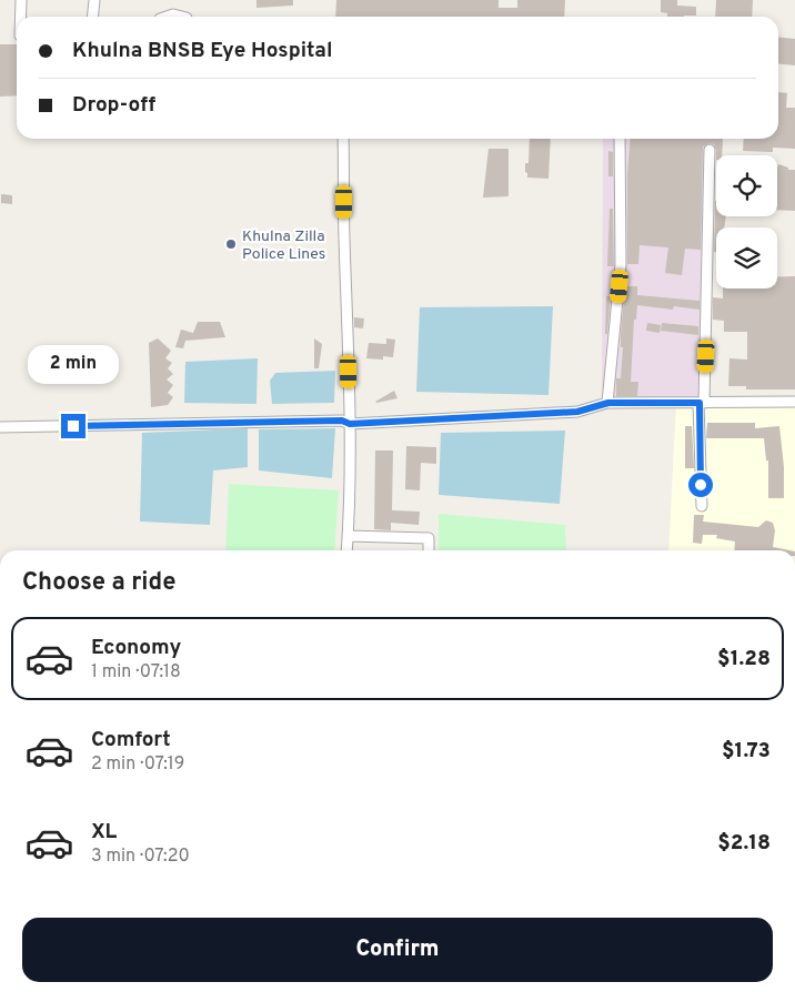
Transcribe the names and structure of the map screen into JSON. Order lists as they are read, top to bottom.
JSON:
{
  "places": ["Khulna Zilla Police Lines"],
  "page": {
    "banner": ["Khulna BNSB Eye Hospital", "Drop-off"],
    "bubble": "2 min",
    "heading": "Choose a ride",
    "list": [
      {
        "name": "Economy",
        "note": "1 min · 07:18",
        "value": "$1.28"
      },
      {
        "name": "Comfort",
        "note": "2 min · 07:19",
        "value": "$1.73"
      },
      {
        "name": "XL",
        "note": "3 min · 07:20",
        "value": "$2.18"
      }
    ],
    "buttons": "Confirm"
  }
}
